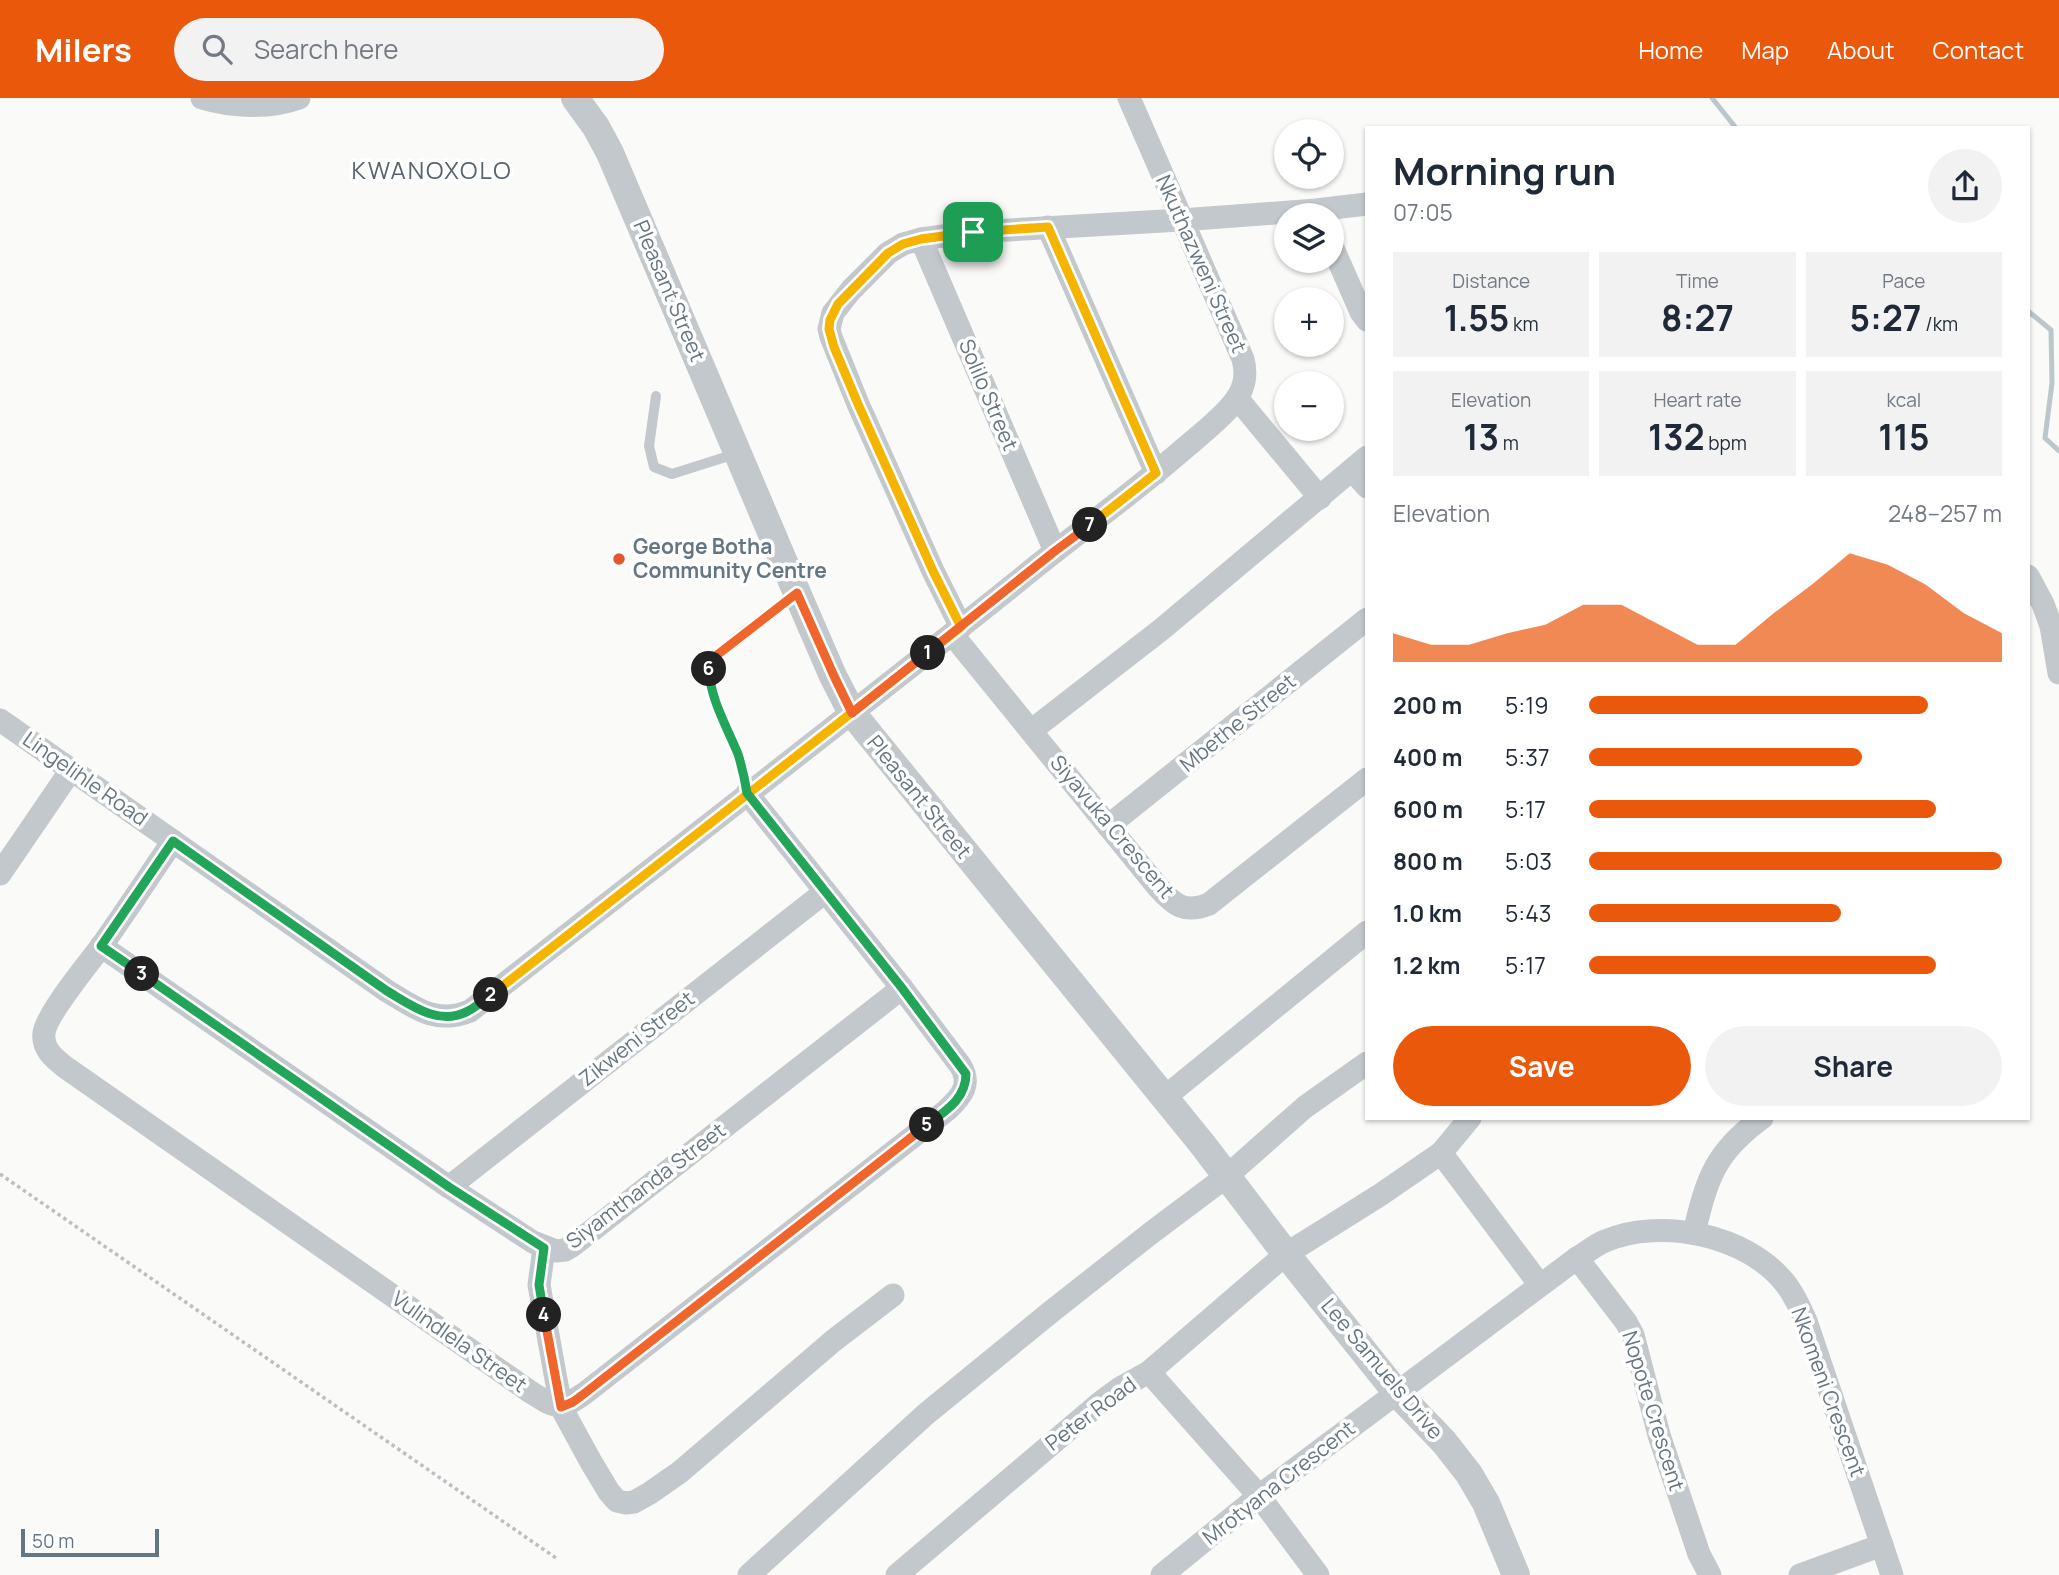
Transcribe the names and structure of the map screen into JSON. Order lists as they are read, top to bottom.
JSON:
{
  "streets": {
    "street": [
      "Nkuthazweni Street",
      "Pleasant Street",
      "Solilo Street",
      "Mbethe Street",
      "Lingelihle Road",
      "Siyavuka Crescent",
      "Zikweni Street",
      "Siyamthanda Street",
      "Vulindlela Street",
      "Lee Samuels Drive",
      "Nkomeni Crescent",
      "Nopote Crescent",
      "Peter Road",
      "Mrotyana Crescent"
    ]
  },
  "crossings": [
    ["Nkuthazweni Street", "Siyavuka Crescent"],
    ["Pleasant Street", "Lingelihle Road"],
    ["Pleasant Street", "Lee Samuels Drive"],
    ["Solilo Street", "Siyavuka Crescent"],
    ["Mbethe Street", "Siyavuka Crescent"],
    ["Lingelihle Road", "Vulindlela Street"],
    ["Zikweni Street", "Siyamthanda Street"],
    ["Siyamthanda Street", "Vulindlela Street"],
    ["Lee Samuels Drive", "Nkomeni Crescent"],
    ["Lee Samuels Drive", "Peter Road"],
    ["Lee Samuels Drive", "Mrotyana Crescent"],
    ["Nkomeni Crescent", "Nopote Crescent"],
    ["Nkomeni Crescent", "Mrotyana Crescent"]
  ],
  "districts": ["KWANOXOLO"],
  "places": ["George Botha Community Centre"],
  "scale_bar": "50 m",
  "page": {
    "header": "Milers",
    "search": "Search here",
    "nav": [
      "Home",
      "Map",
      "About",
      "Contact"
    ],
    "map_buttons": ["+", "−"],
    "heading": ["Morning run", "07:05"],
    "stats": [
      ["Distance", "1.55 km"],
      ["Time", "8:27"],
      ["Pace", "5:27 /km"],
      ["Elevation", "13 m"],
      ["Heart rate", "132 bpm"],
      ["kcal", "115"]
    ],
    "chart": ["Elevation", "248–257 m"],
    "pins": [
      "7",
      "1",
      "6",
      "3",
      "2",
      "5",
      "4"
    ],
    "list": [
      {
        "name": "200 m",
        "note": "5:19"
      },
      {
        "name": "400 m",
        "note": "5:37"
      },
      {
        "name": "600 m",
        "note": "5:17"
      },
      {
        "name": "800 m",
        "note": "5:03"
      },
      {
        "name": "1.0 km",
        "note": "5:43"
      },
      {
        "name": "1.2 km",
        "note": "5:17"
      }
    ],
    "buttons": ["Save", "Share"],
    "scale": "50 m"
  }
}
